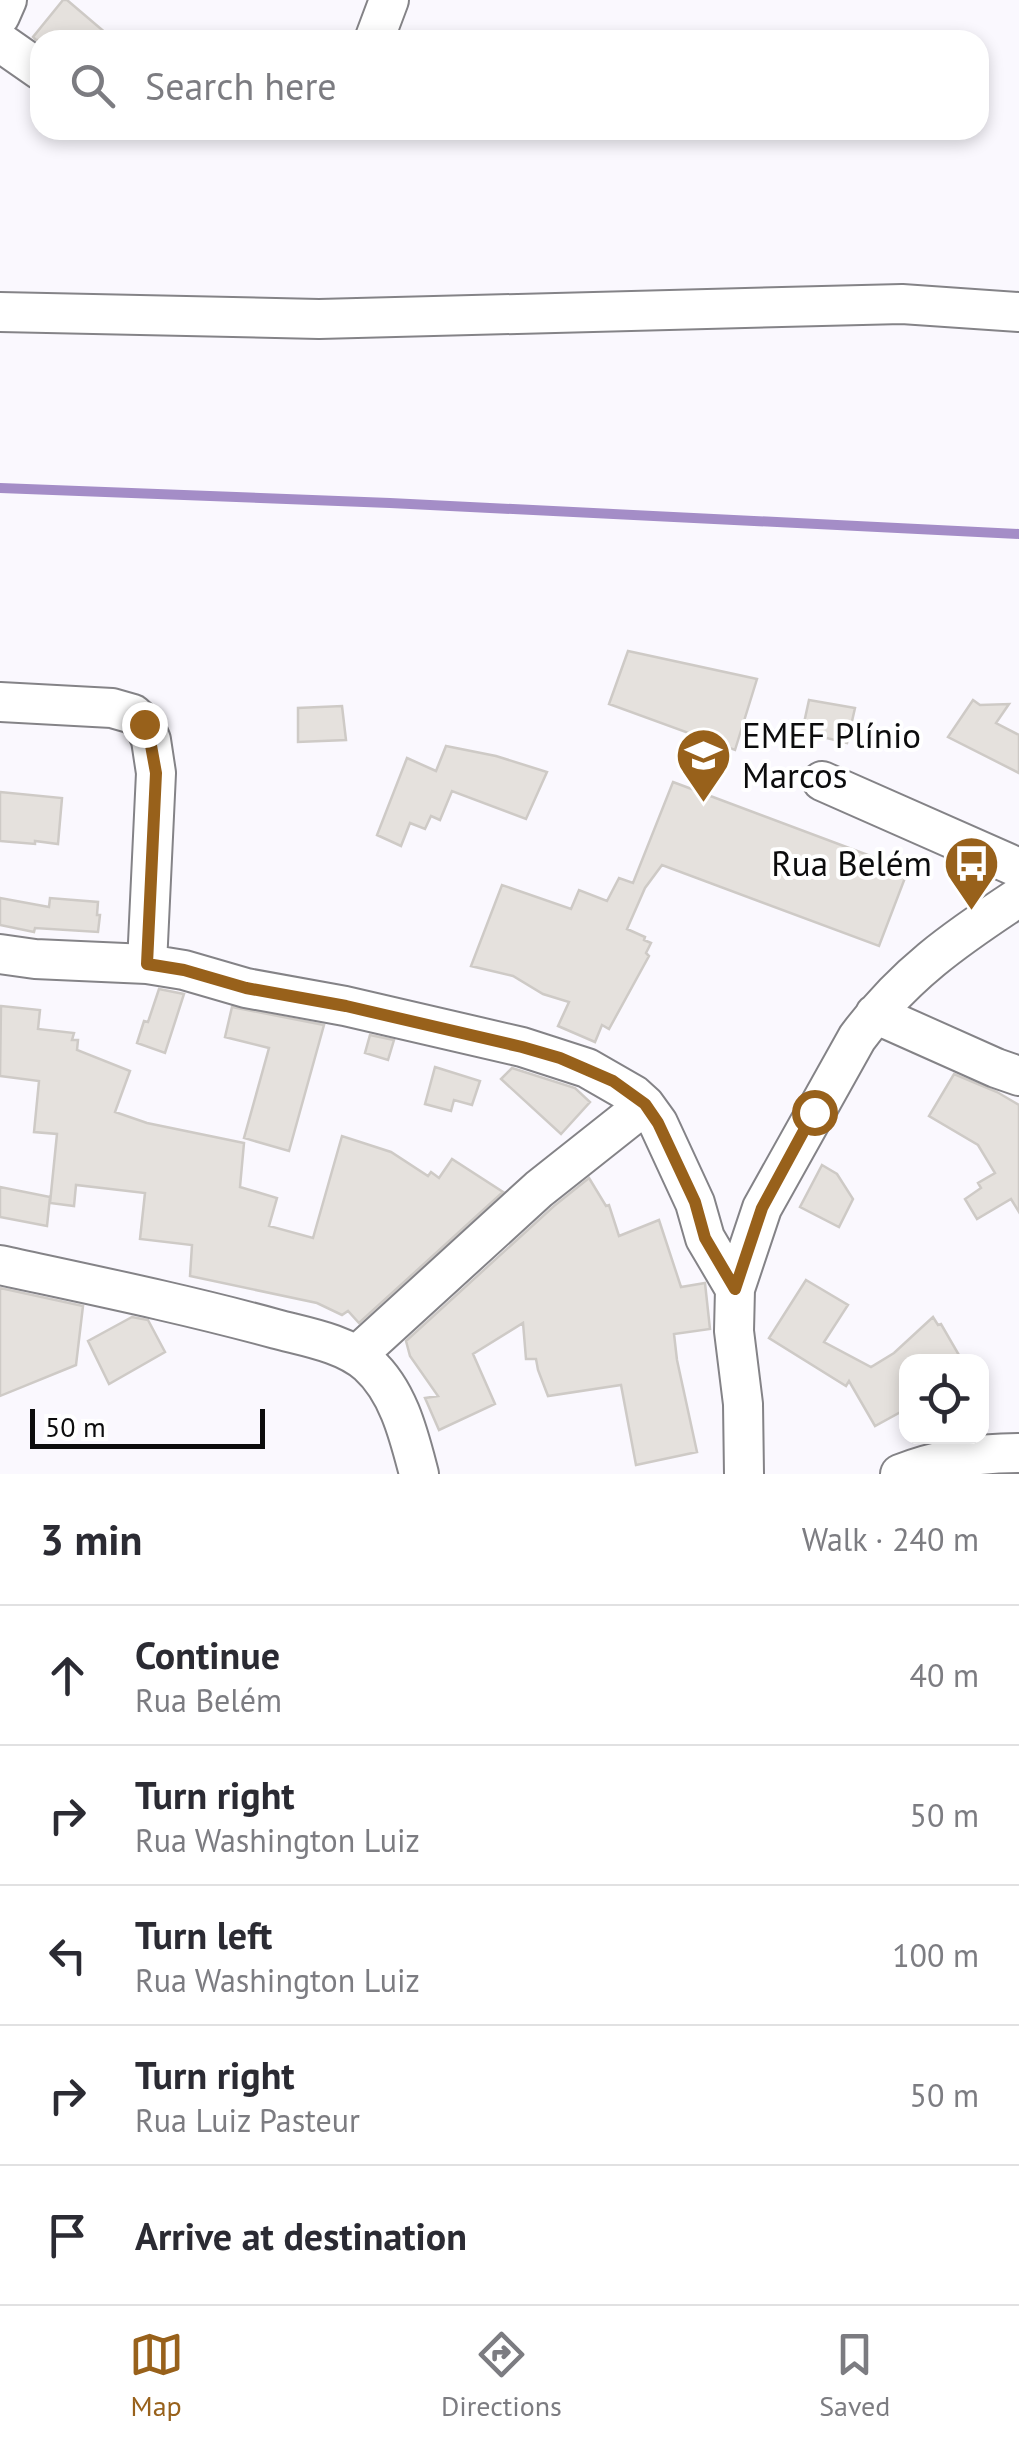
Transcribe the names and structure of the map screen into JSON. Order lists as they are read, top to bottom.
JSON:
{
  "places": {
    "school or university": ["EMEF Plínio Marcos"],
    "bus stop": ["Rua Belém"]
  },
  "scale_bar": "50 m",
  "page": {
    "search": "Search here",
    "scale": "50 m",
    "heading": ["3 min", "Walk · 240 m"],
    "list": [
      ["Continue", "Rua Belém", "40 m"],
      ["Turn right", "Rua Washington Luiz", "50 m"],
      ["Turn left", "Rua Washington Luiz", "100 m"],
      ["Turn right", "Rua Luiz Pasteur", "50 m"],
      "Arrive at destination"
    ],
    "nav": ["Map", "Directions", "Saved"]
  }
}
